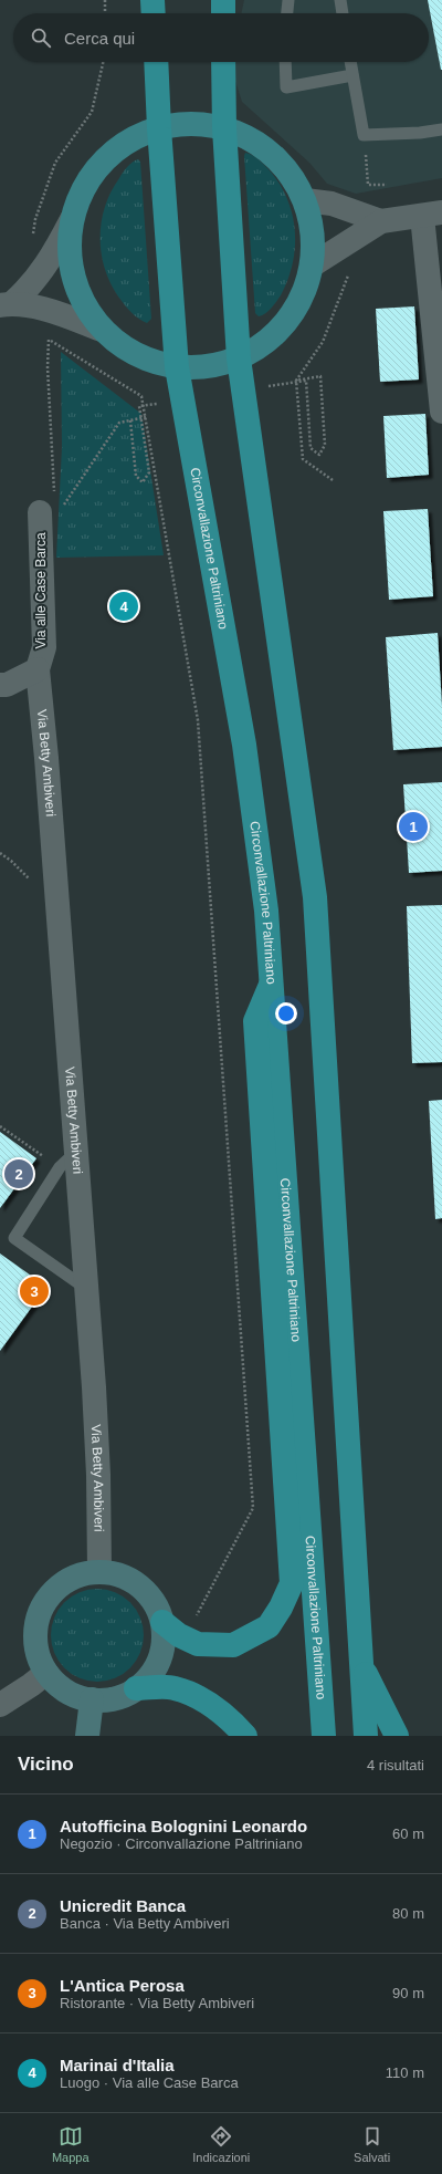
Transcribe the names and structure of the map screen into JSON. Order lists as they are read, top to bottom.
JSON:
{
  "streets": {
    "highway": ["Circonvallazione Paltriniano"],
    "street": ["Via alle Case Barca", "Via Betty Ambiveri"]
  },
  "crossings": [
    ["Via alle Case Barca", "Via Betty Ambiveri"]
  ],
  "page": {
    "search": "Cerca qui",
    "pins": [
      "4",
      "1",
      "2",
      "3"
    ],
    "heading": ["Vicino", "4 risultati"],
    "list": [
      {
        "mark": "1",
        "name": "Autofficina Bolognini Leonardo",
        "note": "Negozio · Circonvallazione Paltriniano",
        "value": "60 m"
      },
      {
        "mark": "2",
        "name": "Unicredit Banca",
        "note": "Banca · Via Betty Ambiveri",
        "value": "80 m"
      },
      {
        "mark": "3",
        "name": "L'Antica Perosa",
        "note": "Ristorante · Via Betty Ambiveri",
        "value": "90 m"
      },
      {
        "mark": "4",
        "name": "Marinai d'Italia",
        "note": "Luogo · Via alle Case Barca",
        "value": "110 m"
      }
    ],
    "nav": ["Mappa", "Indicazioni", "Salvati"]
  }
}
